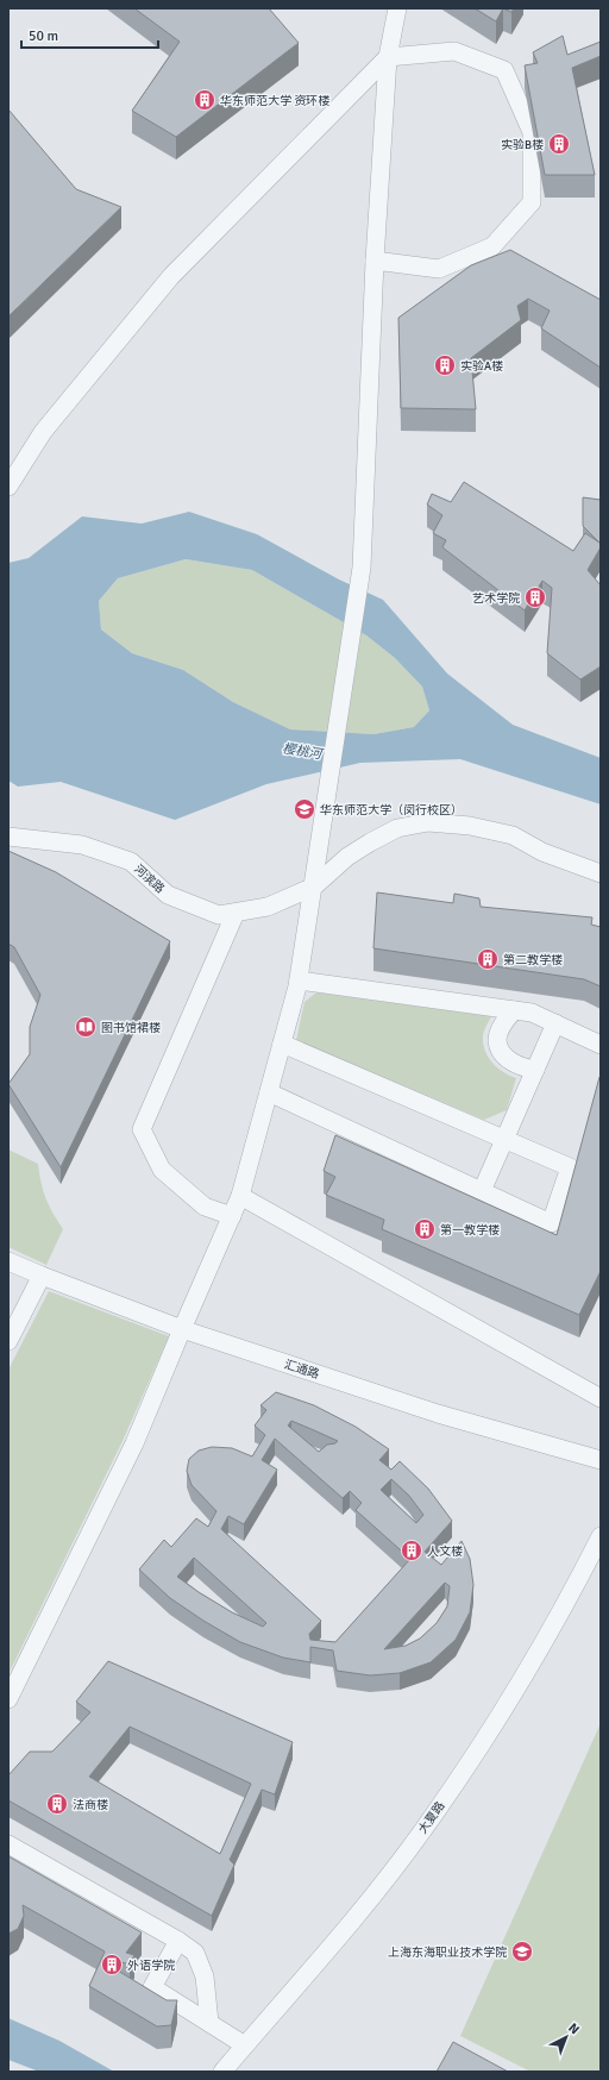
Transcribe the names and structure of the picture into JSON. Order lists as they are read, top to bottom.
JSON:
{
  "streets": {
    "street": ["河滨路", "汇通路", "大夏路"]
  },
  "water": ["樱桃河"],
  "places": {
    "building": [
      "华东师范大学 资环楼",
      "实验B楼",
      "实验A楼",
      "艺术学院",
      "第二教学楼",
      "第一教学楼",
      "人文楼",
      "法商楼",
      "外语学院"
    ],
    "school or university": ["华东师范大学（闵行校区）", "上海东海职业技术学院"],
    "library": ["图书馆裙楼"]
  },
  "scale_bar": "50 m",
  "north": "top right"
}
